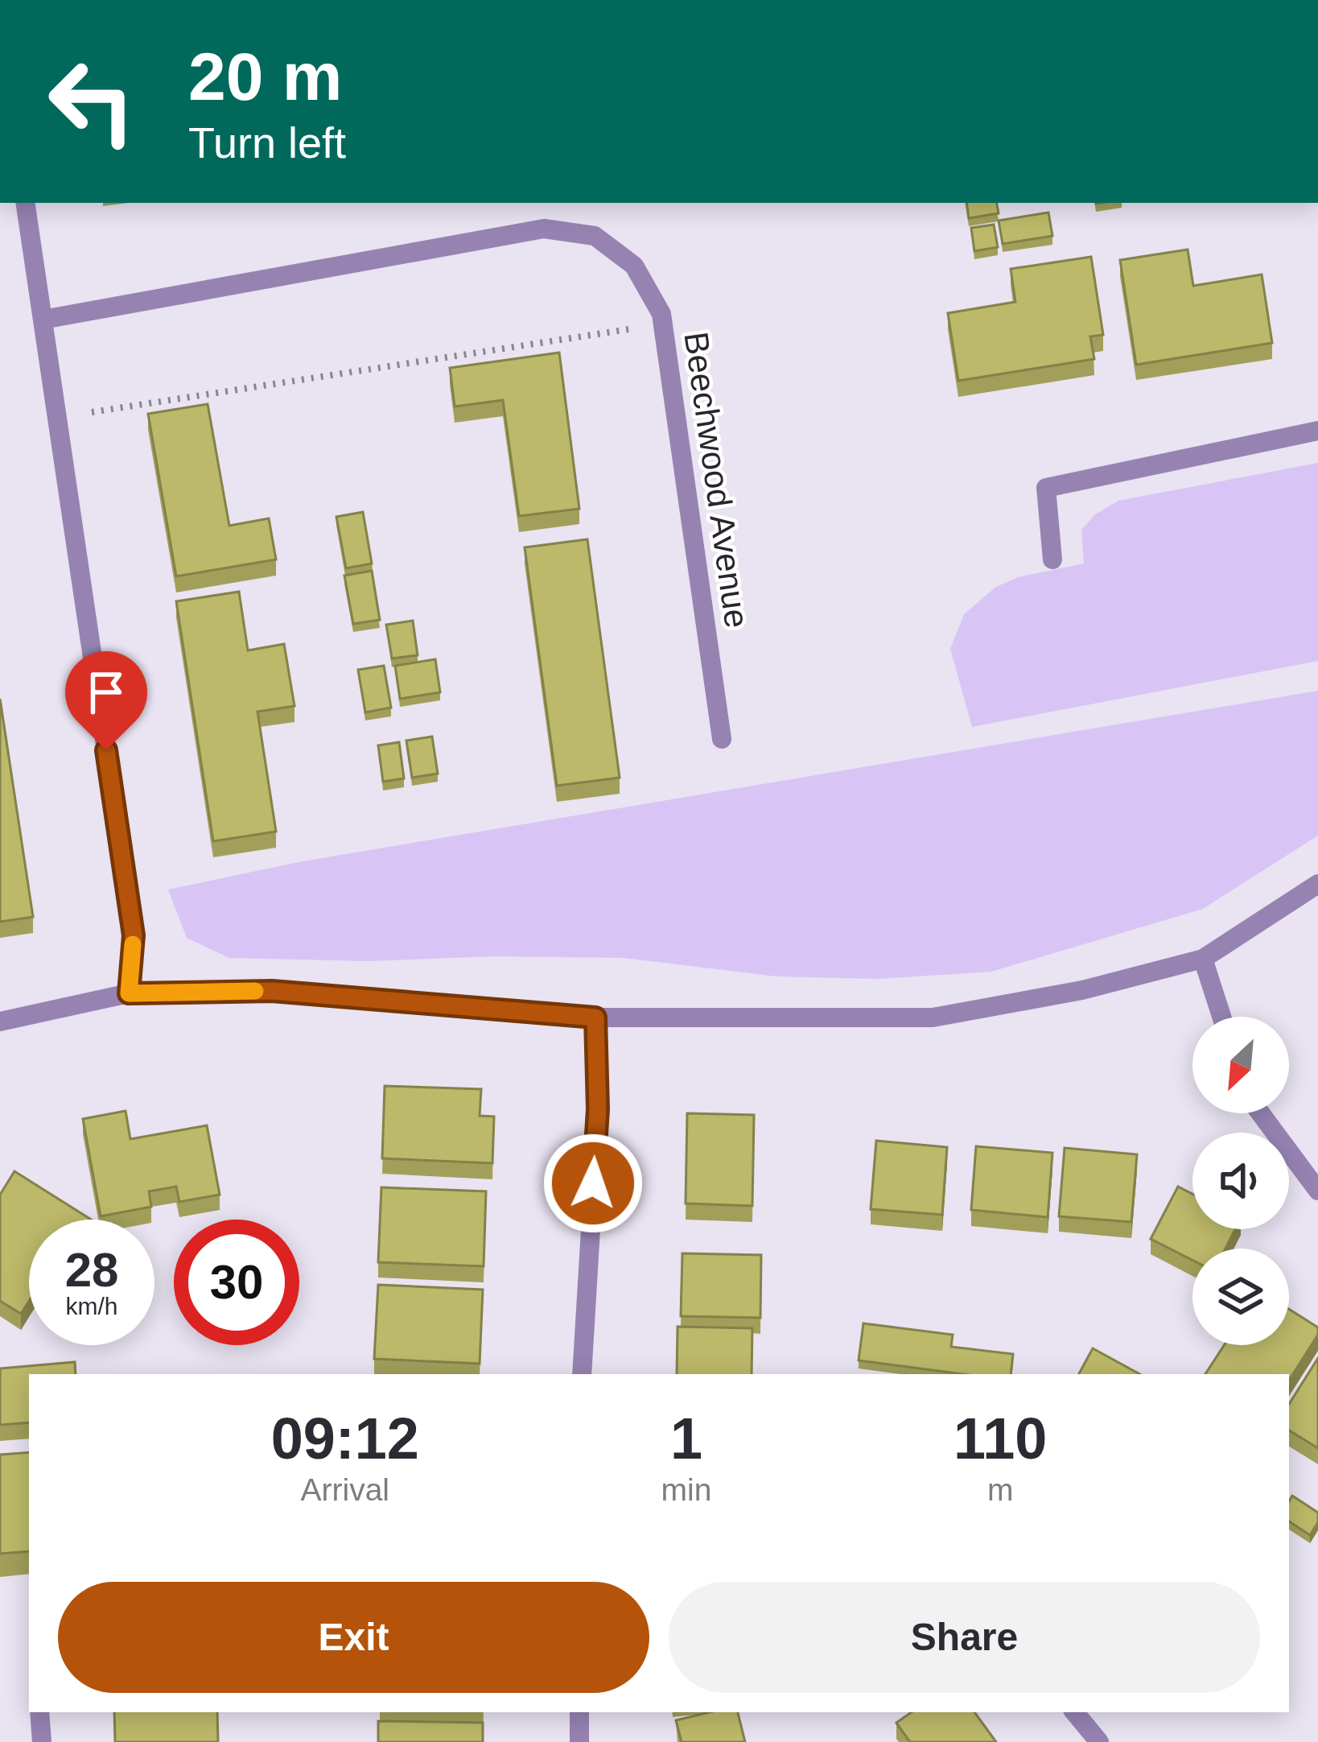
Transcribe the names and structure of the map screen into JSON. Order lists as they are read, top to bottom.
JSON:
{
  "streets": {
    "street": ["Beechwood Avenue"]
  },
  "north": "bottom left",
  "page": {
    "turn": ["20 m", "Turn left"],
    "speed": "28 km/h",
    "limit": "30",
    "eta": [
      "09:12",
      "Arrival",
      "1",
      "min",
      "110",
      "m"
    ],
    "buttons": ["Exit", "Share"]
  }
}
